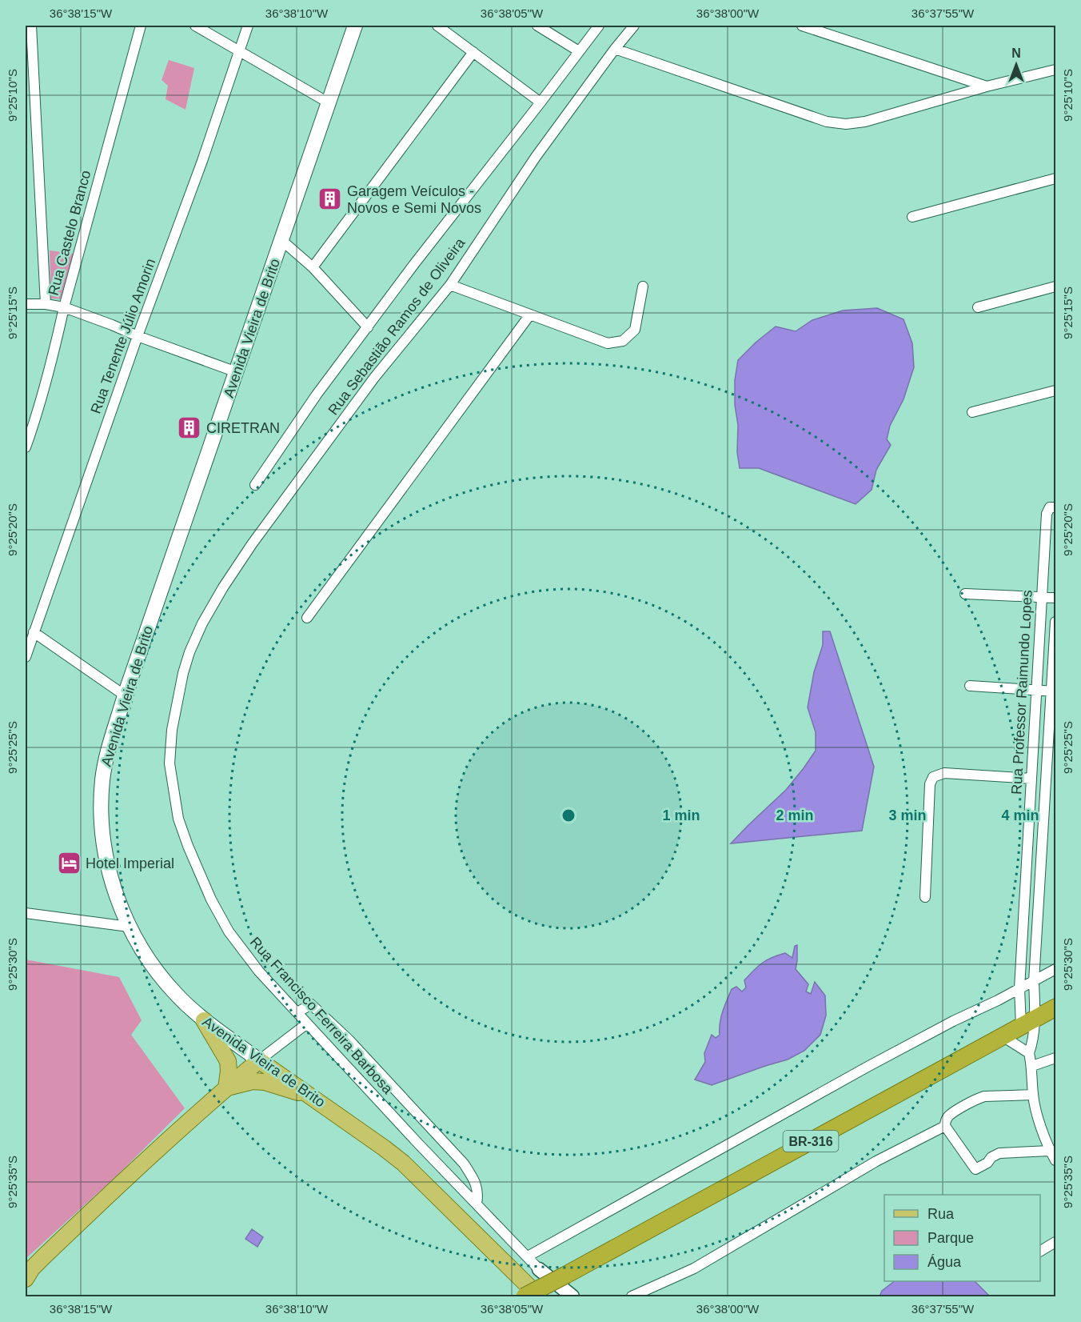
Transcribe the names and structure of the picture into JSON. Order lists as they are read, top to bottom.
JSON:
{
  "streets": {
    "highway": ["BR-316"],
    "main road": ["Avenida Vieira de Brito"],
    "street": [
      "Rua Castelo Branco",
      "Rua Sebastião Ramos de Oliveira",
      "Rua Tenente Júlio Amorin",
      "Rua Professor Raimundo Lopes",
      "Rua Francisco Ferreira Barbosa"
    ]
  },
  "crossings": [
    ["Rua Sebastião Ramos de Oliveira", "Rua Francisco Ferreira Barbosa"],
    ["Rua Professor Raimundo Lopes", "BR-316"]
  ],
  "places": {
    "building": ["Garagem Veículos - Novos e Semi Novos", "CIRETRAN"],
    "hotel": ["Hotel Imperial"]
  },
  "legend": ["Rua", "Parque", "Água"],
  "north": "top",
  "coordinates": [
    "36°38'15\"W",
    "36°38'10\"W",
    "36°38'05\"W",
    "36°38'00\"W",
    "36°37'55\"W",
    "9°25'10\"S",
    "9°25'15\"S",
    "9°25'20\"S",
    "9°25'25\"S",
    "9°25'30\"S",
    "9°25'35\"S"
  ],
  "rings": [
    "1 min",
    "2 min",
    "3 min",
    "4 min"
  ]
}
